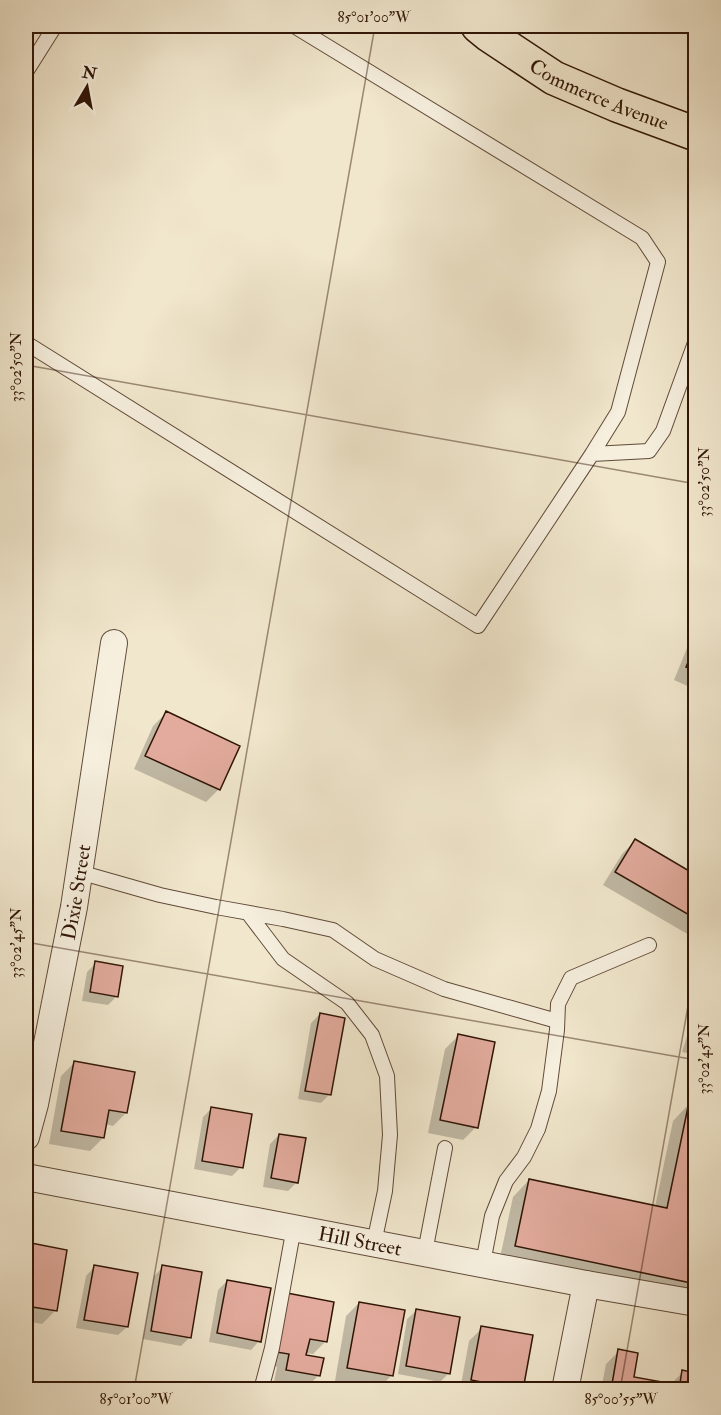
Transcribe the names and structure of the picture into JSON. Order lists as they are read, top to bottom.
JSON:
{
  "streets": {
    "main road": ["Commerce Avenue"],
    "street": ["Dixie Street", "Hill Street"]
  },
  "north": "top",
  "coordinates": [
    "85°01'00\"W",
    "33°02'50\"N",
    "33°02'45\"N",
    "85°00'55\"W"
  ]
}
